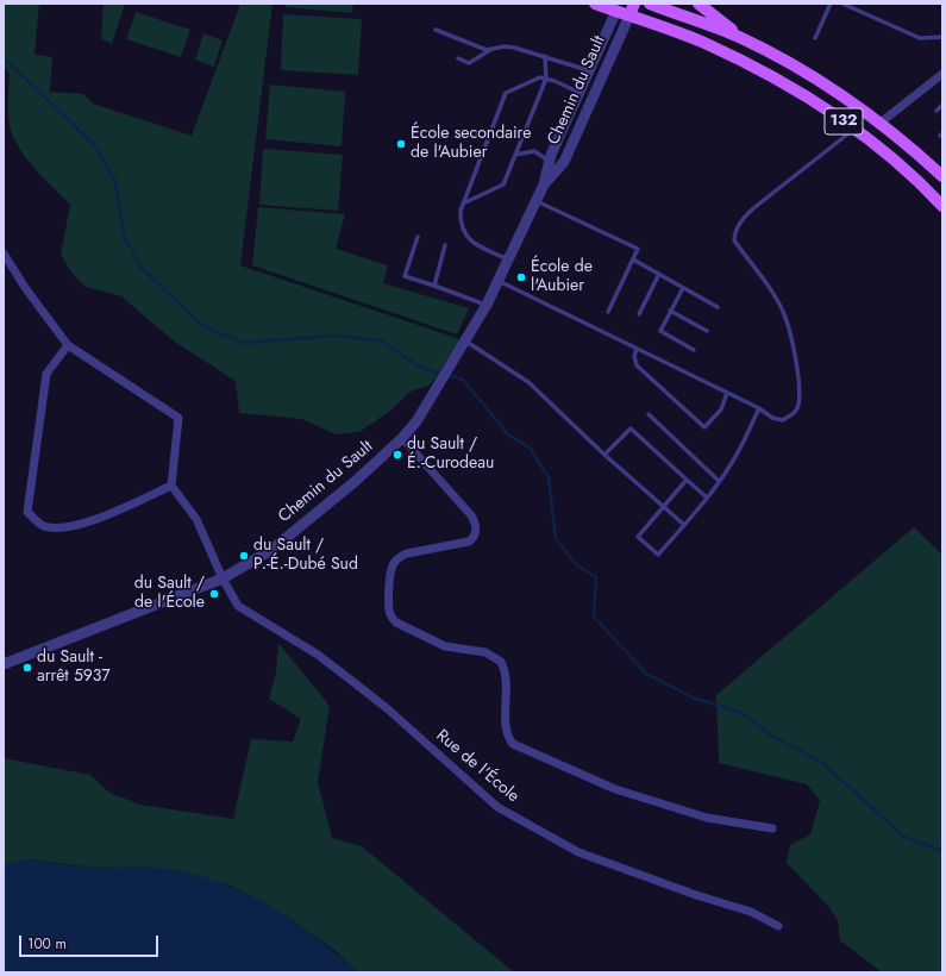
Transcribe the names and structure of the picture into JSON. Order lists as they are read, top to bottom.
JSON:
{
  "streets": {
    "main road": ["Chemin du Sault", "132"],
    "street": ["Rue de l'École"]
  },
  "crossings": [
    ["Chemin du Sault", "132"],
    ["Chemin du Sault", "Rue de l'École"]
  ],
  "places": [
    "École secondaire de l'Aubier",
    "École de l'Aubier",
    "du Sault / É.-Curodeau",
    "du Sault / P.-É.-Dubé Sud",
    "du Sault / de l'École",
    "du Sault - arrêt 5937"
  ],
  "scale_bar": "100 m"
}
